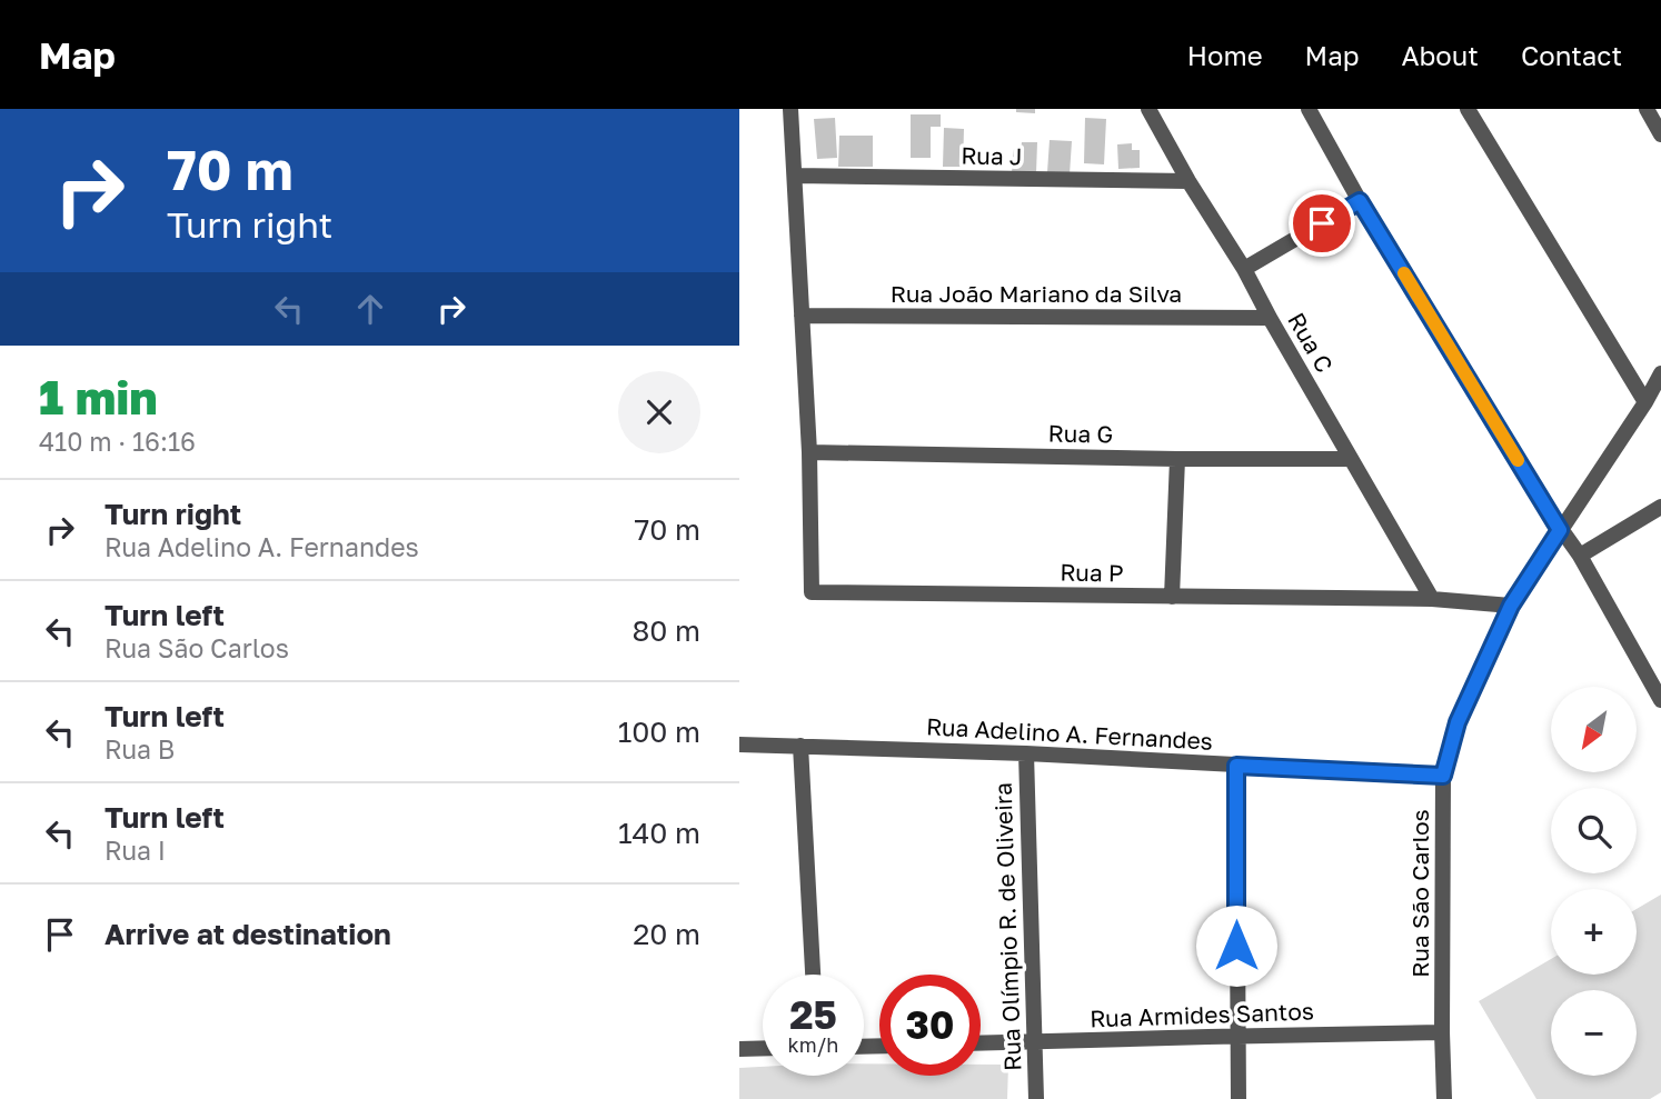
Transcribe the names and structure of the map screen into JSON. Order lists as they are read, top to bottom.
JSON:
{
  "streets": {
    "street": [
      "Rua J",
      "Rua João Mariano da Silva",
      "Rua C",
      "Rua G",
      "Rua P",
      "Rua Adelino A. Fernandes",
      "Rua São Carlos",
      "Rua Olímpio R. de Oliveira",
      "Rua Armides Santos"
    ]
  },
  "crossings": [
    ["Rua J", "Rua C"],
    ["Rua João Mariano da Silva", "Rua C"],
    ["Rua C", "Rua G"],
    ["Rua C", "Rua P"],
    ["Rua G", "Rua P"],
    ["Rua P", "Rua São Carlos"],
    ["Rua Adelino A. Fernandes", "Rua São Carlos"],
    ["Rua Adelino A. Fernandes", "Rua Olímpio R. de Oliveira"],
    ["Rua São Carlos", "Rua Armides Santos"],
    ["Rua Olímpio R. de Oliveira", "Rua Armides Santos"]
  ],
  "north": "bottom left",
  "page": {
    "header": "Map",
    "nav": [
      "Home",
      "Map",
      "About",
      "Contact"
    ],
    "turn": ["70 m", "Turn right"],
    "heading": ["1 min", "410 m · 16:16"],
    "list": [
      {
        "name": "Turn right",
        "note": "Rua Adelino A. Fernandes",
        "value": "70 m"
      },
      {
        "name": "Turn left",
        "note": "Rua São Carlos",
        "value": "80 m"
      },
      {
        "name": "Turn left",
        "note": "Rua B",
        "value": "100 m"
      },
      {
        "name": "Turn left",
        "note": "Rua I",
        "value": "140 m"
      },
      {
        "name": "Arrive at destination",
        "value": "20 m"
      }
    ],
    "map_buttons": ["+", "−"],
    "speed": "25 km/h",
    "limit": "30"
  }
}
